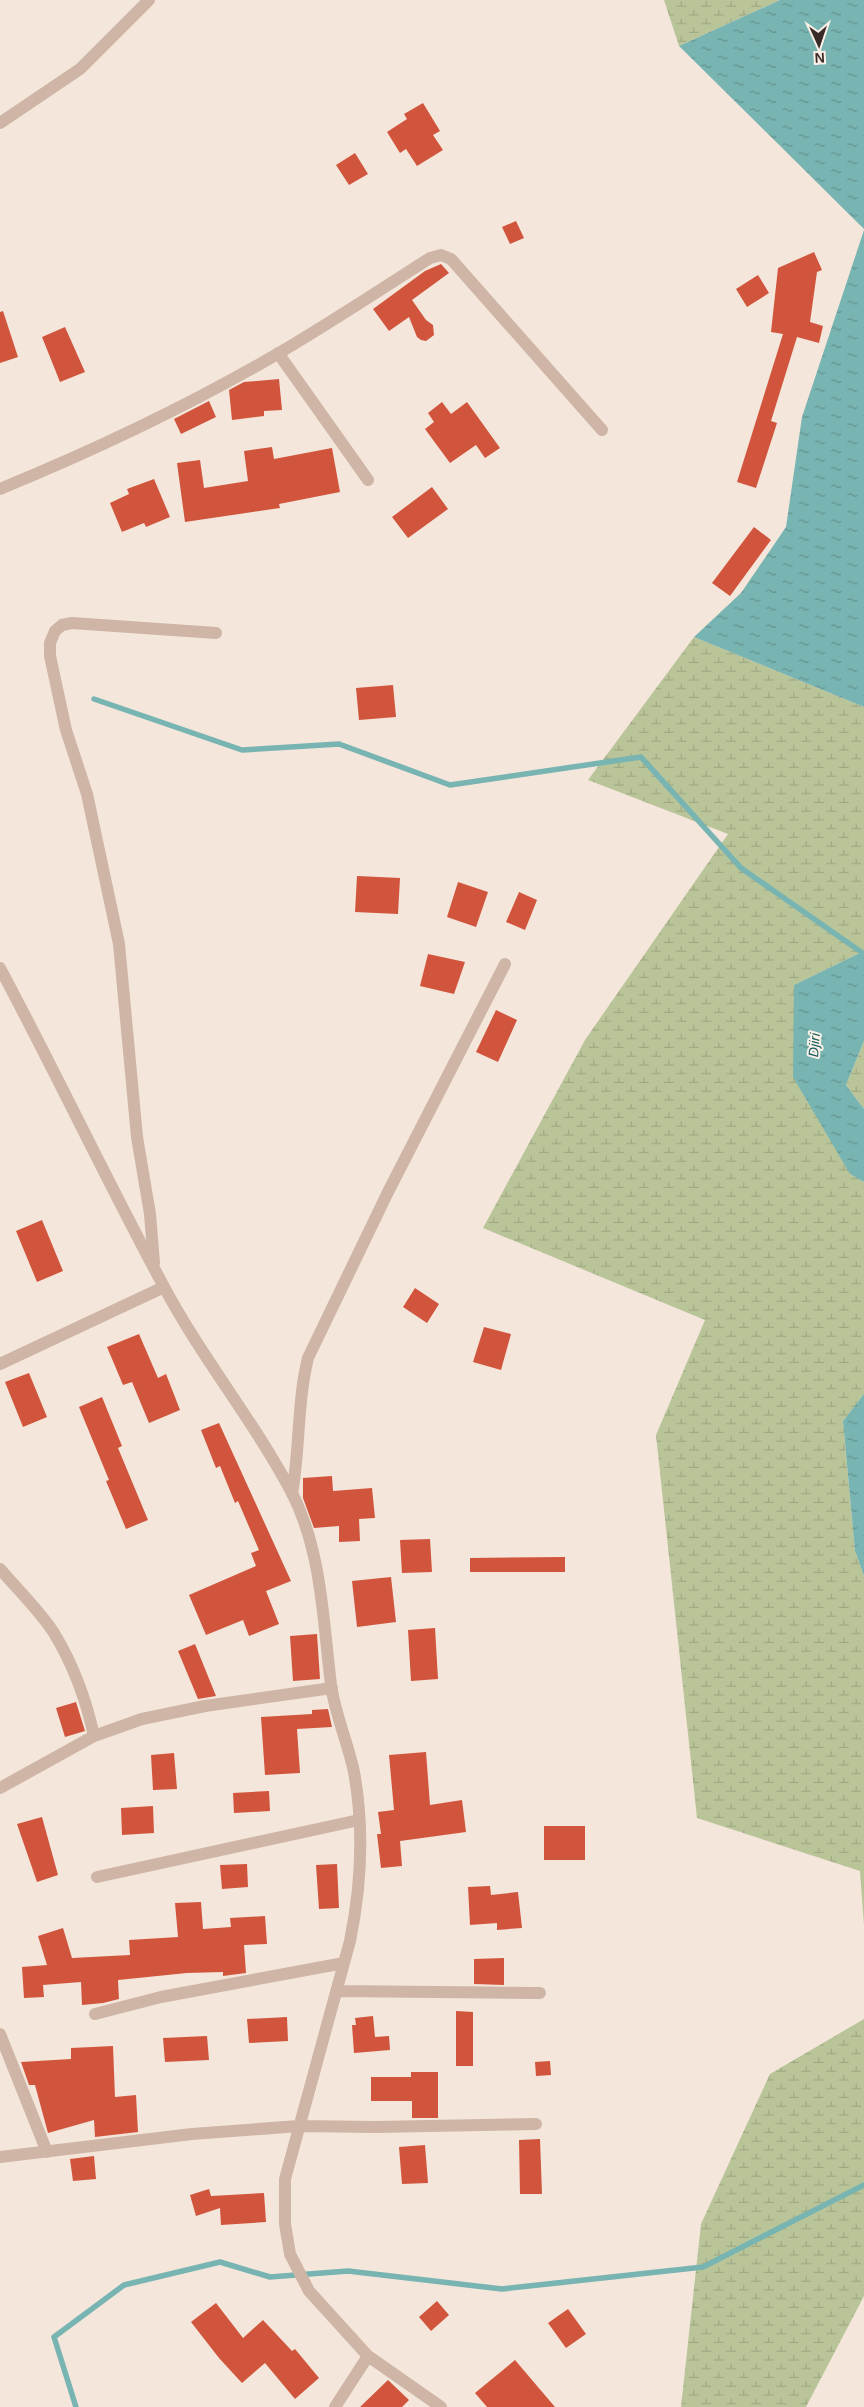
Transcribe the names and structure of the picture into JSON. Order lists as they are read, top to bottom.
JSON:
{
  "water": ["Djiri"],
  "north": "bottom"
}
